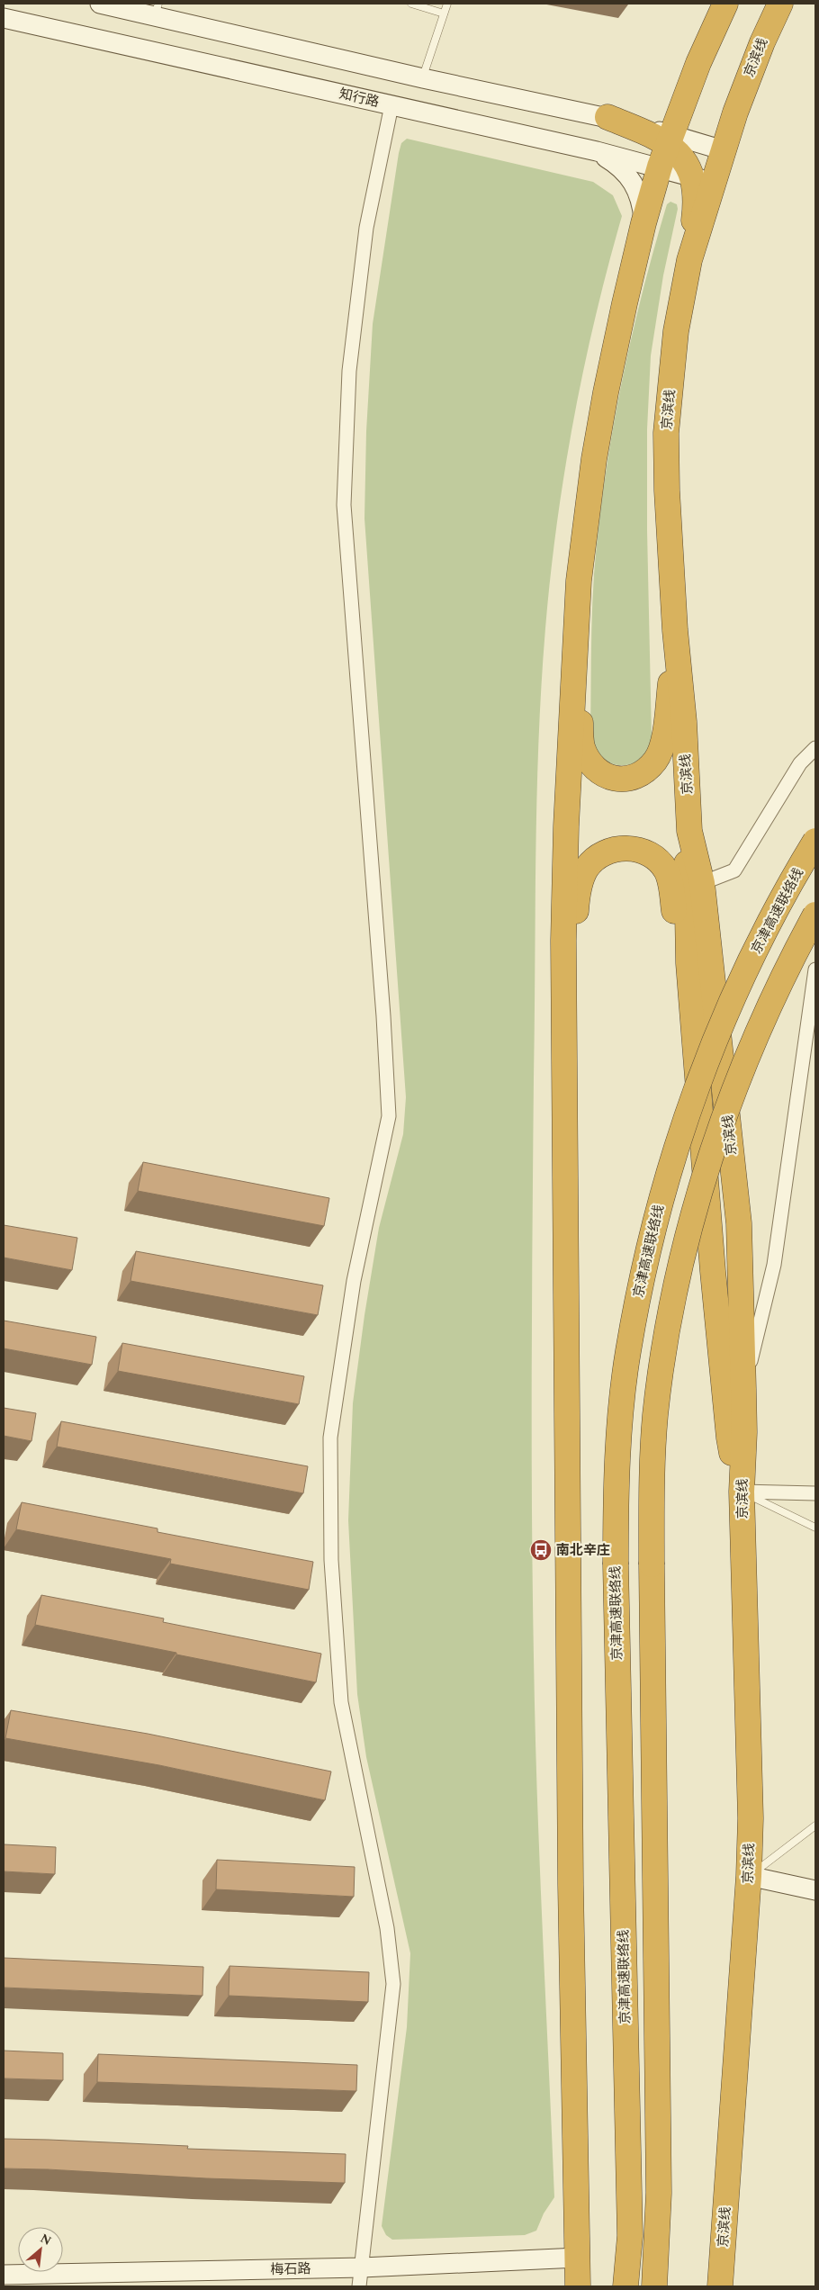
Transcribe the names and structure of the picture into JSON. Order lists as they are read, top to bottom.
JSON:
{
  "streets": {
    "highway": ["京滨线", "京津高速联络线"],
    "main road": ["知行路", "梅石路"]
  },
  "crossings": [
    ["京滨线", "知行路"]
  ],
  "places": {
    "bus stop": ["南北辛庄"]
  },
  "north": "top right"
}
